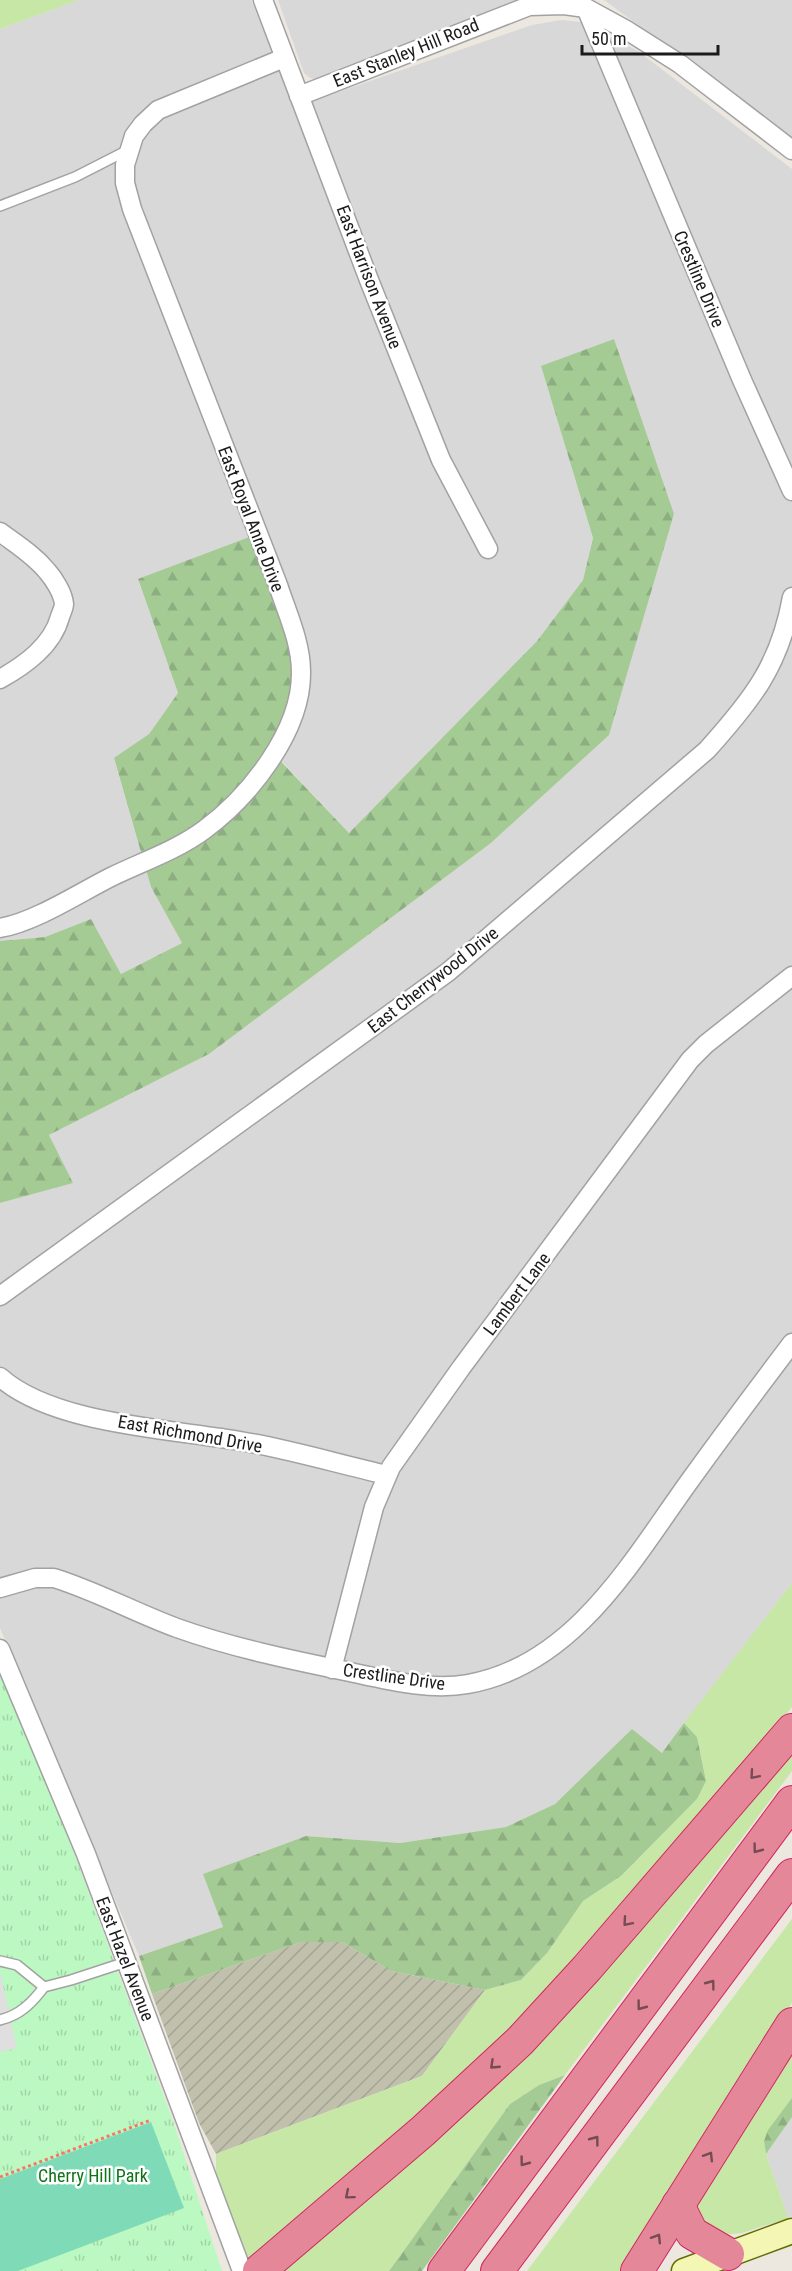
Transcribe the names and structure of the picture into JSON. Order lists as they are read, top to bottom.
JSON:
{
  "streets": {
    "street": [
      "East Stanley Hill Road",
      "East Harrison Avenue",
      "Crestline Drive",
      "East Royal Anne Drive",
      "East Cherrywood Drive",
      "Lambert Lane",
      "East Richmond Drive",
      "East Hazel Avenue"
    ]
  },
  "crossings": [
    ["East Stanley Hill Road", "East Harrison Avenue"],
    ["East Stanley Hill Road", "Crestline Drive"],
    ["East Harrison Avenue", "East Royal Anne Drive"],
    ["Crestline Drive", "Lambert Lane"],
    ["Lambert Lane", "East Richmond Drive"]
  ],
  "parks": ["Cherry Hill Park"],
  "scale_bar": "50 m"
}
